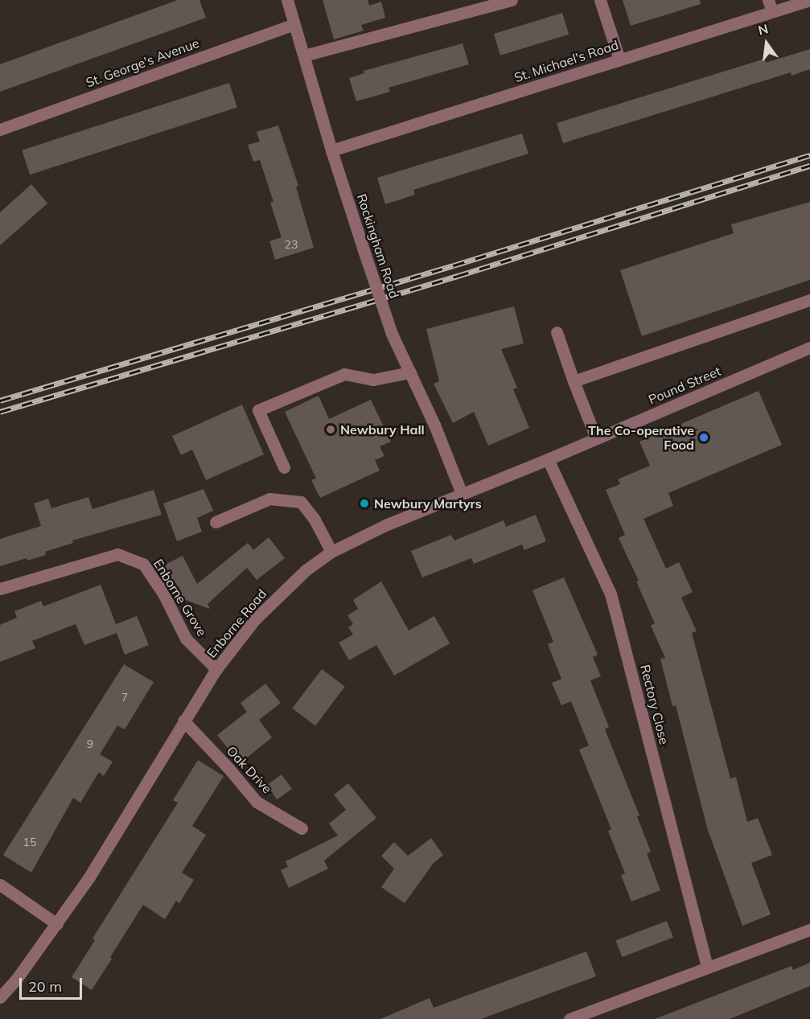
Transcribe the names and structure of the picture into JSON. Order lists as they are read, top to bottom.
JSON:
{
  "streets": {
    "street": [
      "St. Michael's Road",
      "St. George's Avenue",
      "Rockingham Road",
      "Pound Street",
      "Enborne Grove",
      "Enborne Road",
      "Rectory Close",
      "Oak Drive"
    ]
  },
  "crossings": [
    ["St. Michael's Road", "Rockingham Road"],
    ["St. George's Avenue", "Rockingham Road"],
    ["Rockingham Road", "Enborne Road"],
    ["Pound Street", "Enborne Road"],
    ["Enborne Grove", "Enborne Road"],
    ["Enborne Road", "Rectory Close"],
    ["Enborne Road", "Oak Drive"]
  ],
  "places": ["Newbury Hall", "The Co-operative Food", "Newbury Martyrs"],
  "house_numbers": [
    "23",
    "7",
    "9",
    "15"
  ],
  "scale_bar": "20 m",
  "north": "top"
}
